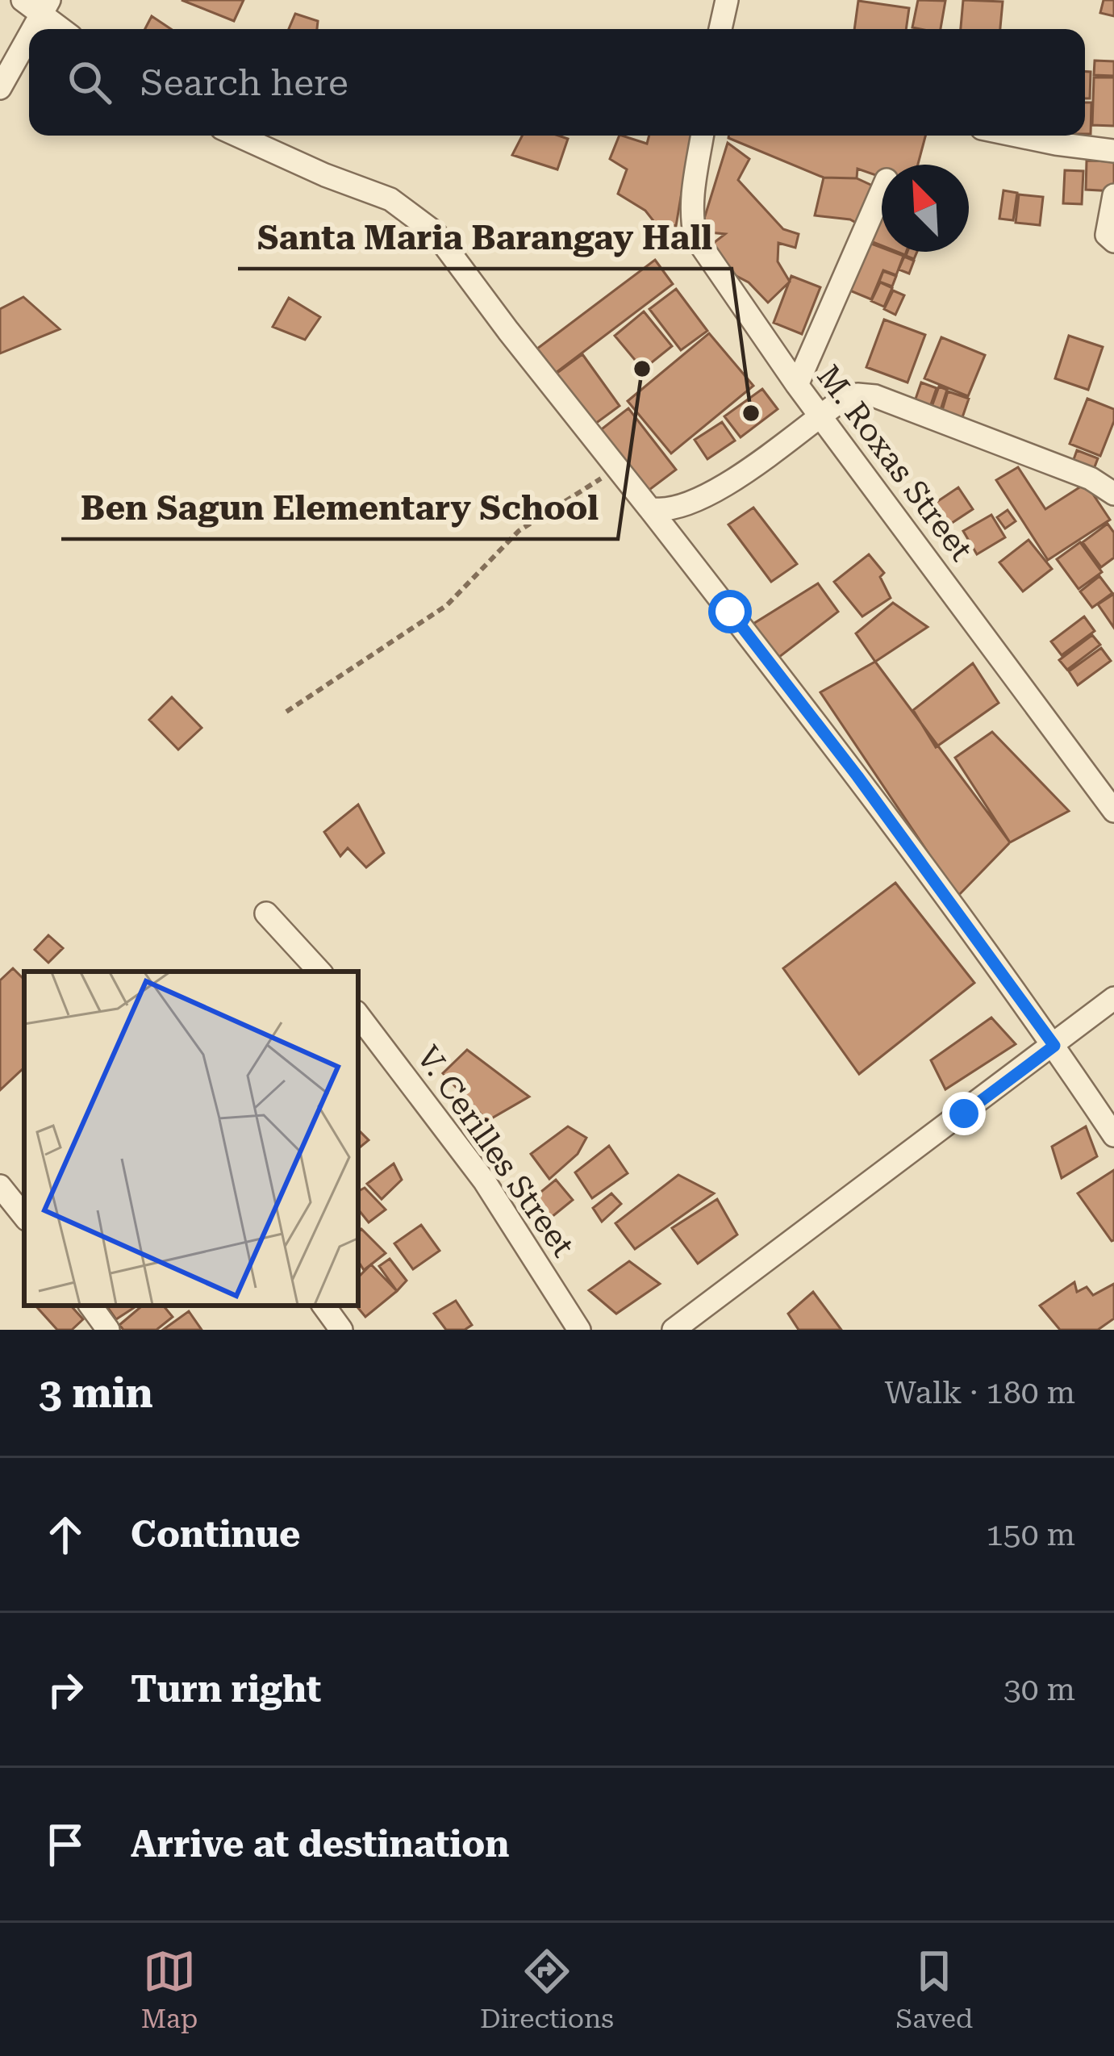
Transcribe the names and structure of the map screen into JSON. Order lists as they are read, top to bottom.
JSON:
{
  "streets": {
    "street": ["M. Roxas Street", "V. Cerilles Street"]
  },
  "places": ["Ben Sagun Elementary School", "Santa Maria Barangay Hall"],
  "north": "top left",
  "page": {
    "search": "Search here",
    "heading": ["3 min", "Walk · 180 m"],
    "list": [
      ["Continue", "150 m"],
      ["Turn right", "30 m"],
      "Arrive at destination"
    ],
    "nav": ["Map", "Directions", "Saved"]
  }
}
